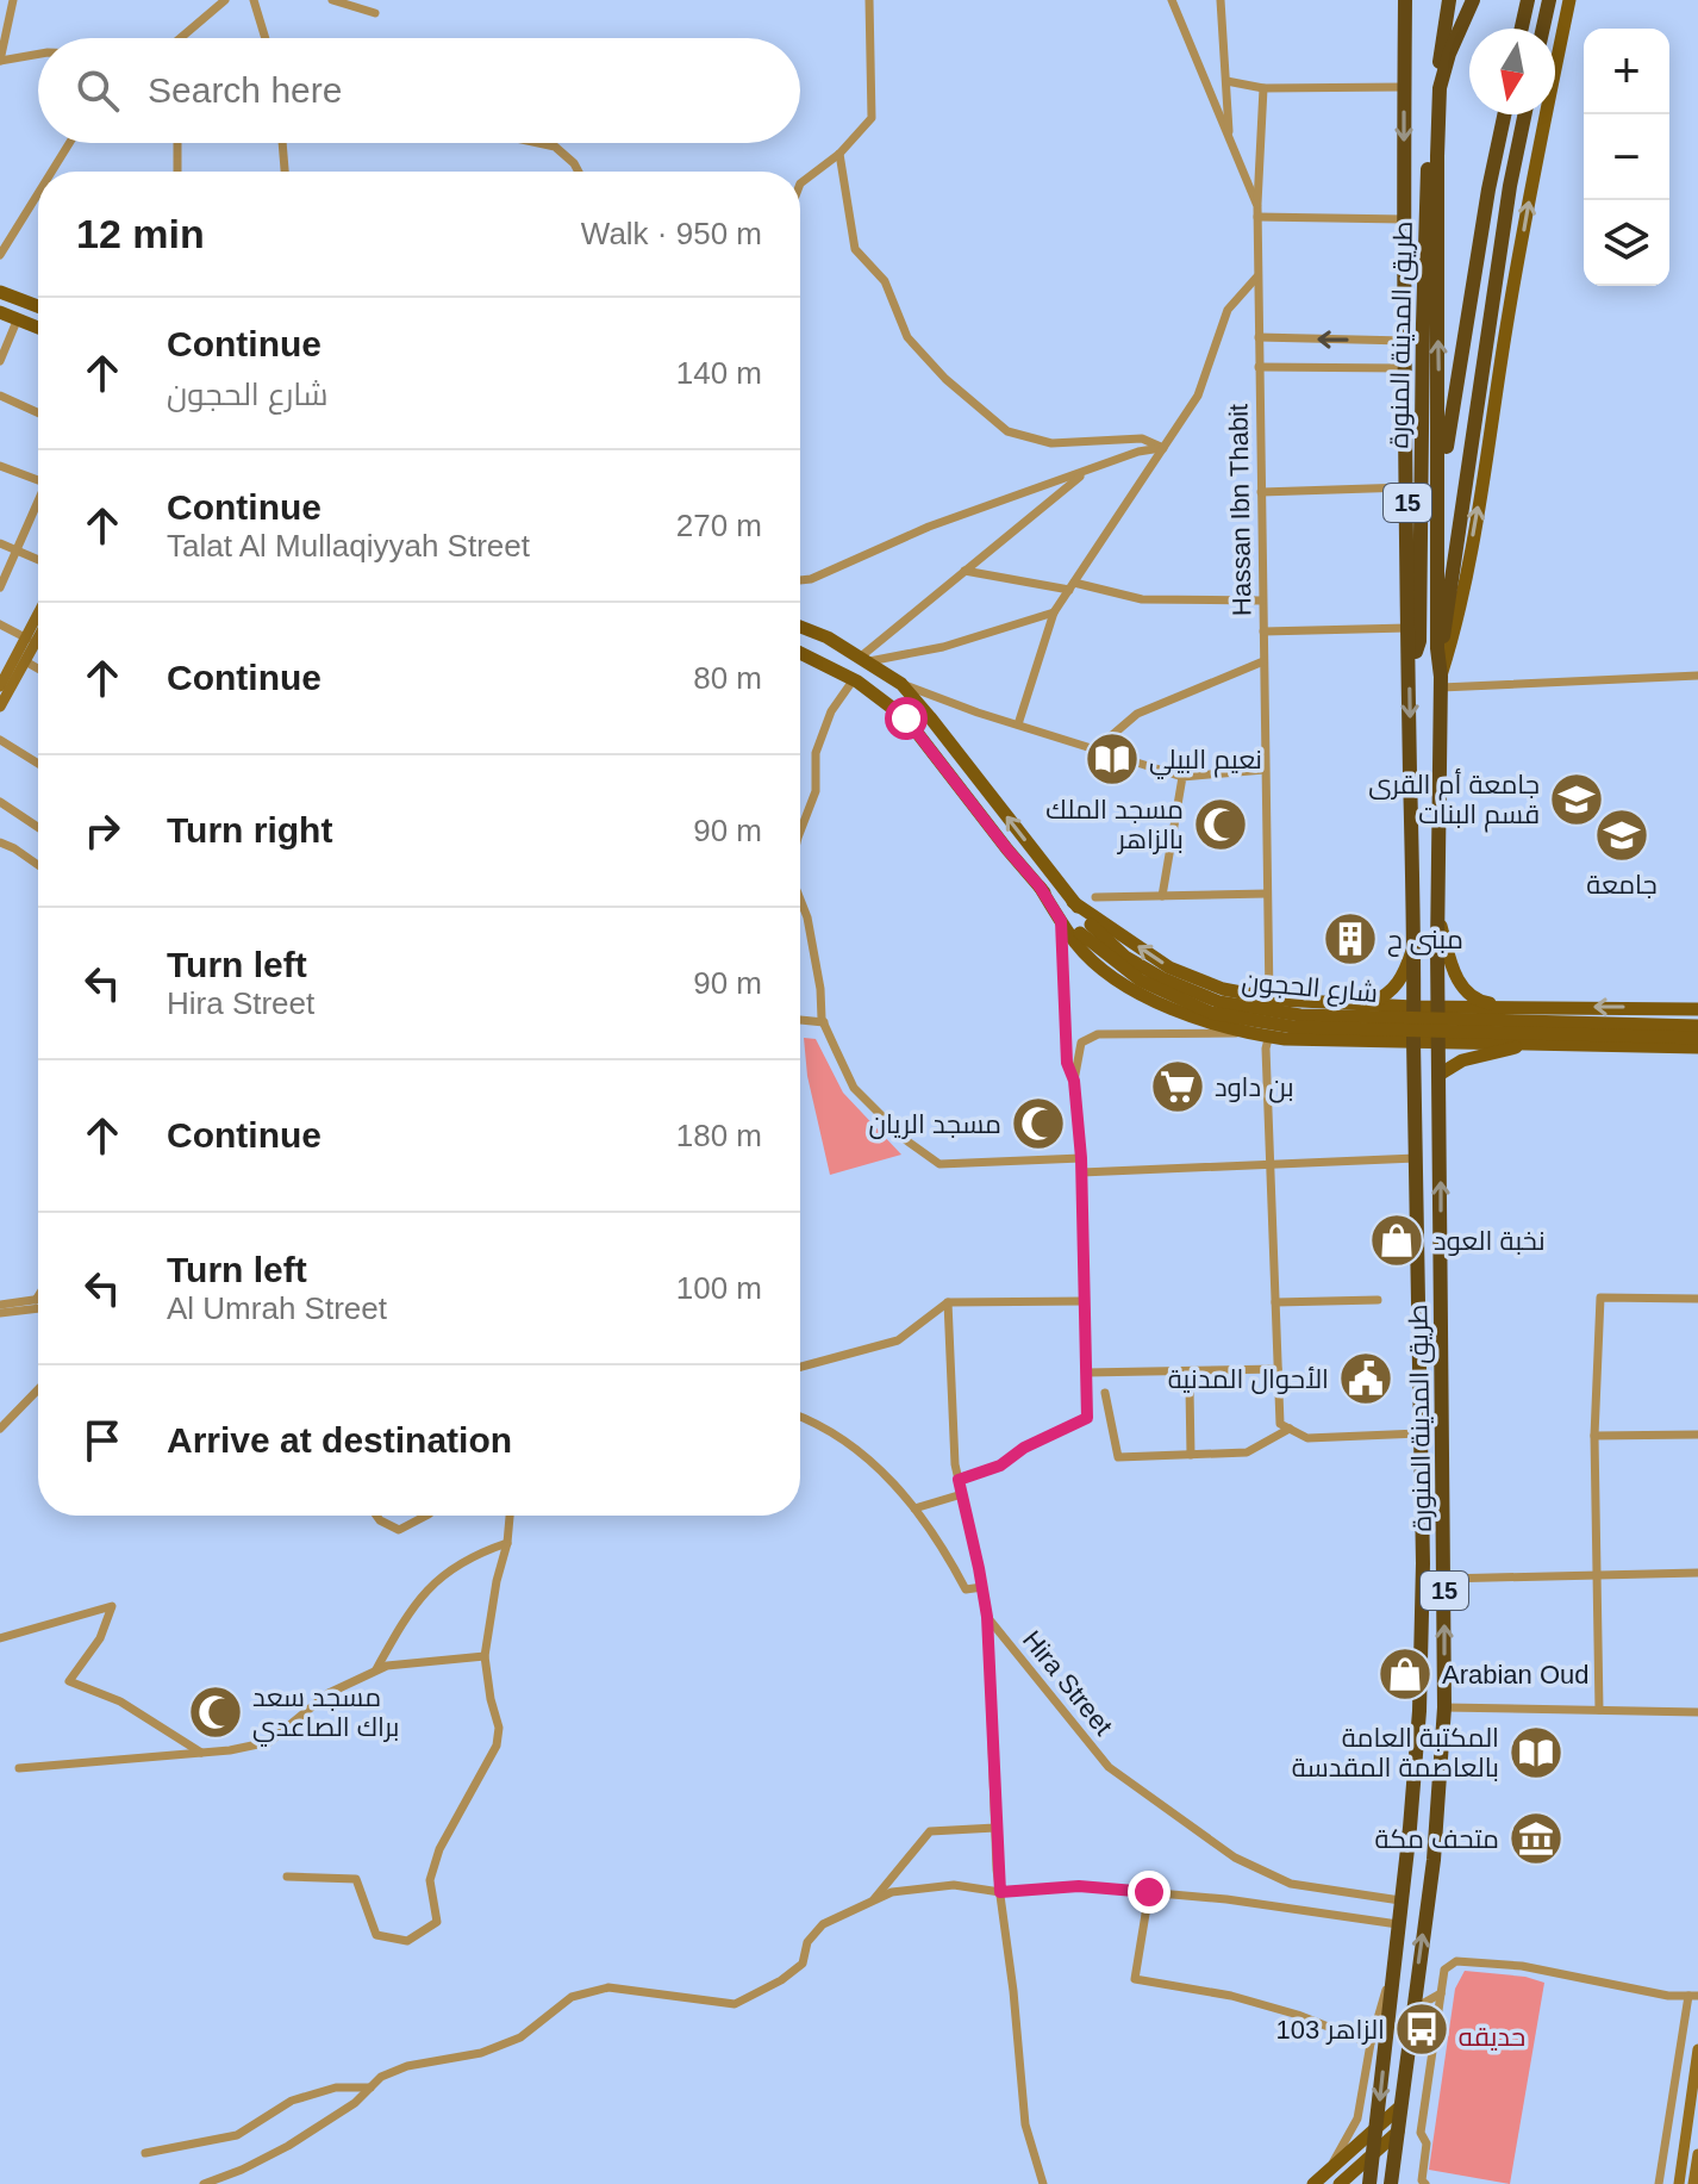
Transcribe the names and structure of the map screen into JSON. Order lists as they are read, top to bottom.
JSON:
{
  "streets": {
    "highway": ["طريق المدينة المنورة", "15"],
    "main road": ["شارع الحجون"],
    "street": ["Hassan Ibn Thabit", "Hira Street"]
  },
  "crossings": [
    ["طريق المدينة المنورة", "Hira Street"]
  ],
  "parks": ["حديقه"],
  "places": {
    "library": ["نعيم البيلي", "المكتبة العامة بالعاصمة المقدسة"],
    "school or university": ["جامعة أم القرى قسم البنات", "جامعة"],
    "mosque": ["مسجد الملك بالزاهر", "مسجد الريان", "مسجد سعد براك الصاعدي"],
    "building": ["مبنى ح"],
    "supermarket": ["بن داود"],
    "shop": ["نخبة العود", "Arabian Oud"],
    "public building": ["الأحوال المدنية"],
    "museum": ["متحف مكة"],
    "bus stop": ["الزاهر 103"]
  },
  "north": "bottom",
  "page": {
    "map_buttons": ["+", "−"],
    "search": "Search here",
    "heading": ["12 min", "Walk · 950 m"],
    "list": [
      ["Continue", "شارع الحجون", "140 m"],
      ["Continue", "Talat Al Mullaqiyyah Street", "270 m"],
      ["Continue", "80 m"],
      ["Turn right", "90 m"],
      ["Turn left", "Hira Street", "90 m"],
      ["Continue", "180 m"],
      ["Turn left", "Al Umrah Street", "100 m"],
      "Arrive at destination"
    ]
  }
}
